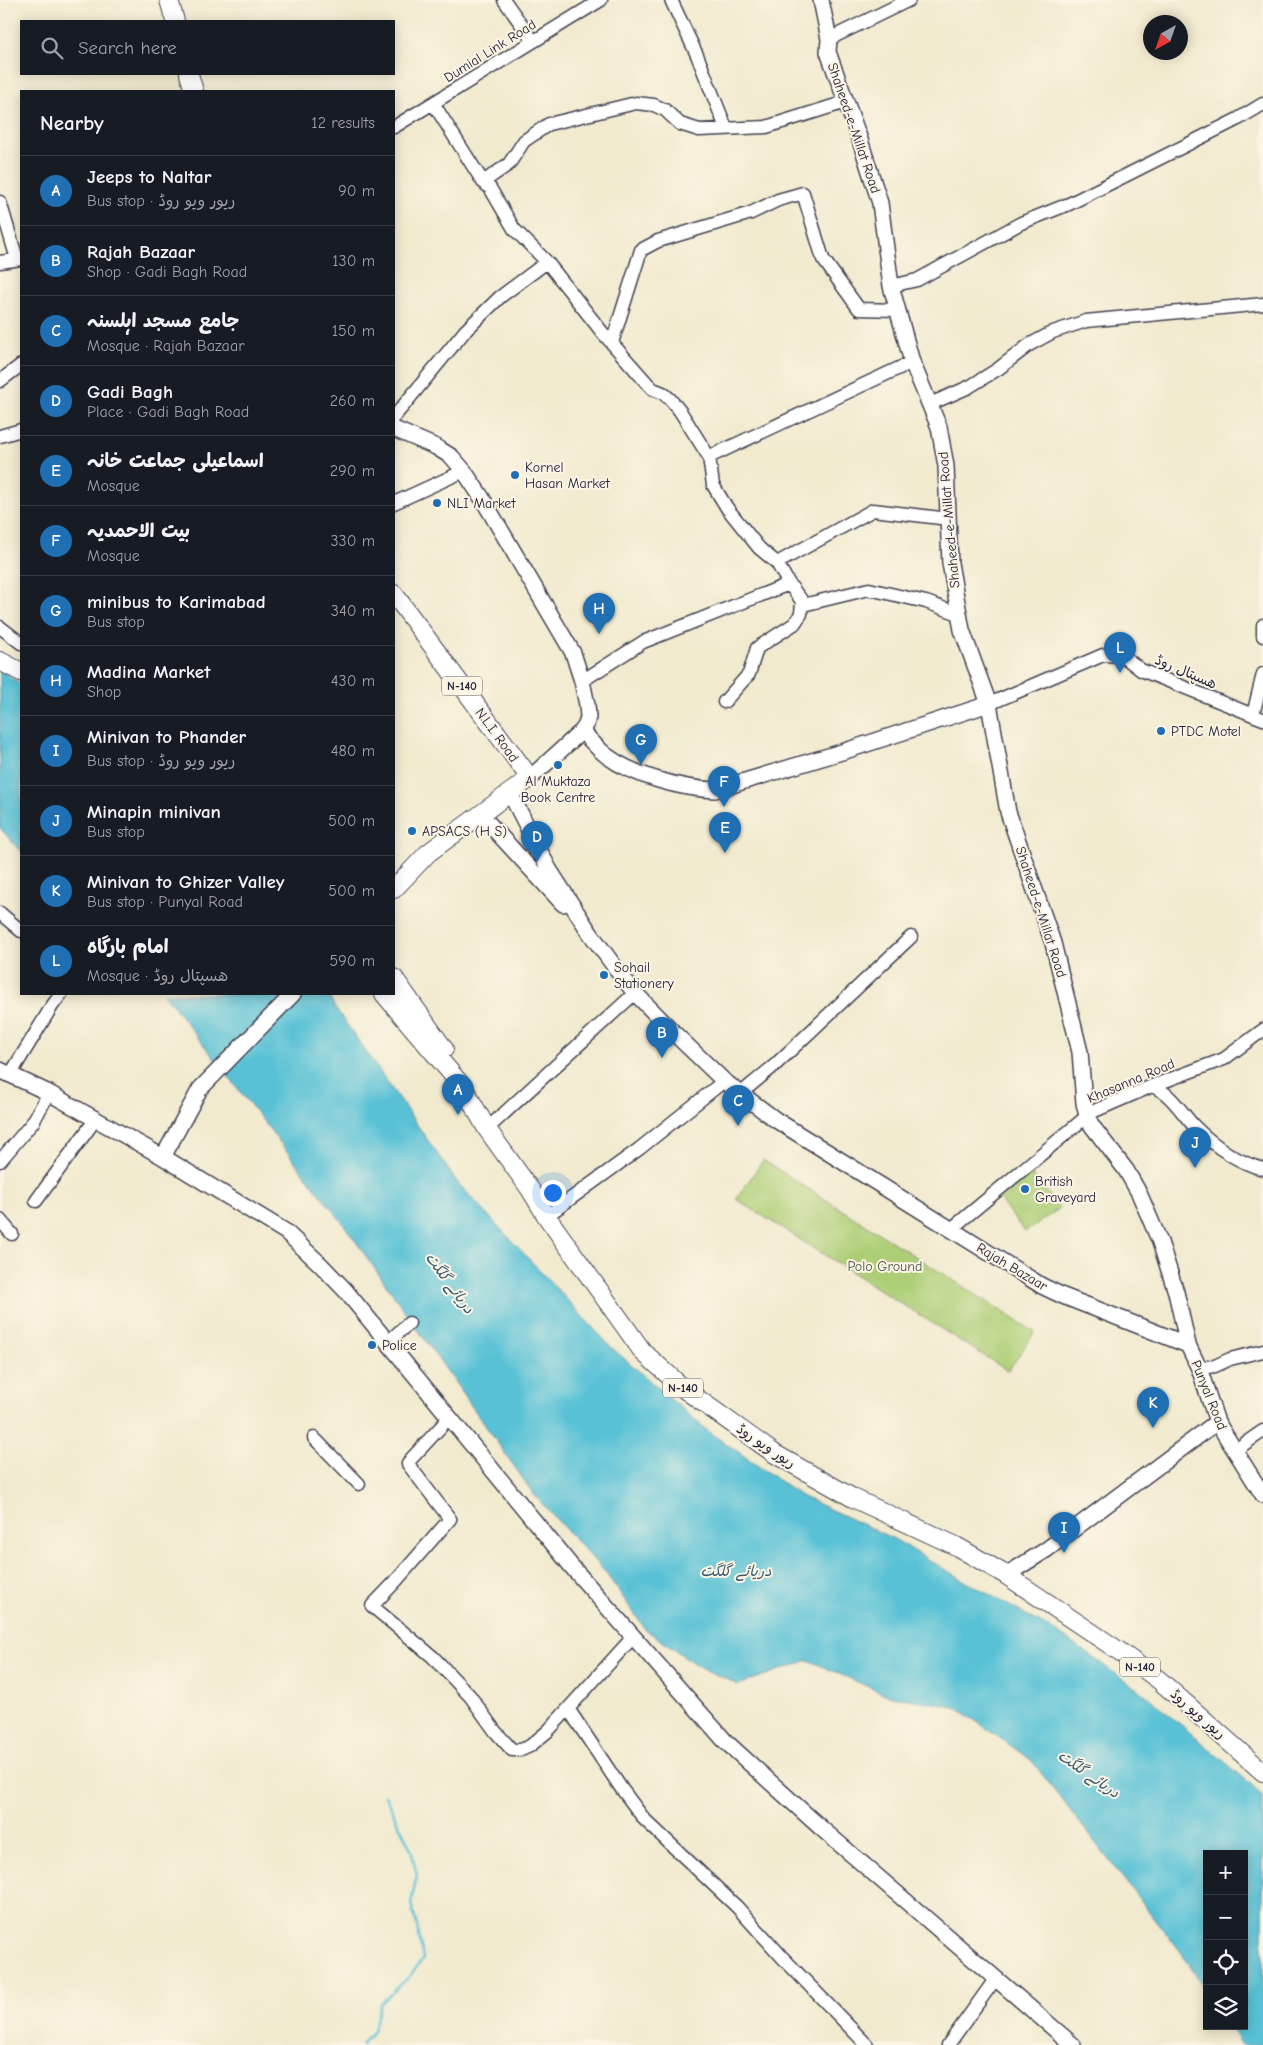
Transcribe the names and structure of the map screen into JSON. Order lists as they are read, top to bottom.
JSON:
{
  "streets": {
    "highway": ["N-140", "N.L.I. Road", "ریور ویو روڈ"],
    "main road": ["Shaheed-e-Millat Road", "Rajah Bazaar", "Punyal Road"],
    "street": ["Dumial Link Road", "ھسپتال روڈ", "Khasanna Road"]
  },
  "crossings": [
    ["Shaheed-e-Millat Road", "ھسپتال روڈ"],
    ["Shaheed-e-Millat Road", "Khasanna Road"],
    ["Shaheed-e-Millat Road", "Rajah Bazaar"],
    ["Shaheed-e-Millat Road", "Punyal Road"],
    ["N-140", "ریور ویو روڈ"],
    ["Khasanna Road", "Rajah Bazaar"],
    ["Rajah Bazaar", "Punyal Road"]
  ],
  "water": ["دریائے گلگت"],
  "parks": ["Polo Ground"],
  "places": [
    "Kornel Hasan Market",
    "NLI Market",
    "PTDC Motel",
    "Al Muktaza Book Centre",
    "APSACS (H S)",
    "Sohail Stationery",
    "British Graveyard",
    "Police"
  ],
  "north": "bottom left",
  "page": {
    "search": "Search here",
    "heading": ["Nearby", "12 results"],
    "list": [
      {
        "mark": "A",
        "name": "Jeeps to Naltar",
        "note": "Bus stop · ریور ویو روڈ",
        "value": "90 m"
      },
      {
        "mark": "B",
        "name": "Rajah Bazaar",
        "note": "Shop · Gadi Bagh Road",
        "value": "130 m"
      },
      {
        "mark": "C",
        "name": "جامع مسجد اہلسنہ",
        "note": "Mosque · Rajah Bazaar",
        "value": "150 m"
      },
      {
        "mark": "D",
        "name": "Gadi Bagh",
        "note": "Place · Gadi Bagh Road",
        "value": "260 m"
      },
      {
        "mark": "E",
        "name": "اسماعیلی جماعت خانہ",
        "note": "Mosque",
        "value": "290 m"
      },
      {
        "mark": "F",
        "name": "بیت الاحمدیہ",
        "note": "Mosque",
        "value": "330 m"
      },
      {
        "mark": "G",
        "name": "minibus to Karimabad",
        "note": "Bus stop",
        "value": "340 m"
      },
      {
        "mark": "H",
        "name": "Madina Market",
        "note": "Shop",
        "value": "430 m"
      },
      {
        "mark": "I",
        "name": "Minivan to Phander",
        "note": "Bus stop · ریور ویو روڈ",
        "value": "480 m"
      },
      {
        "mark": "J",
        "name": "Minapin minivan",
        "note": "Bus stop",
        "value": "500 m"
      },
      {
        "mark": "K",
        "name": "Minivan to Ghizer Valley",
        "note": "Bus stop · Punyal Road",
        "value": "500 m"
      },
      {
        "mark": "L",
        "name": "امام بارگاہ",
        "note": "Mosque · ھسپتال روڈ",
        "value": "590 m"
      }
    ],
    "pins": [
      "H",
      "L",
      "G",
      "F",
      "E",
      "D",
      "B",
      "A",
      "C",
      "J",
      "K",
      "I"
    ],
    "map_buttons": ["+", "−"]
  }
}
